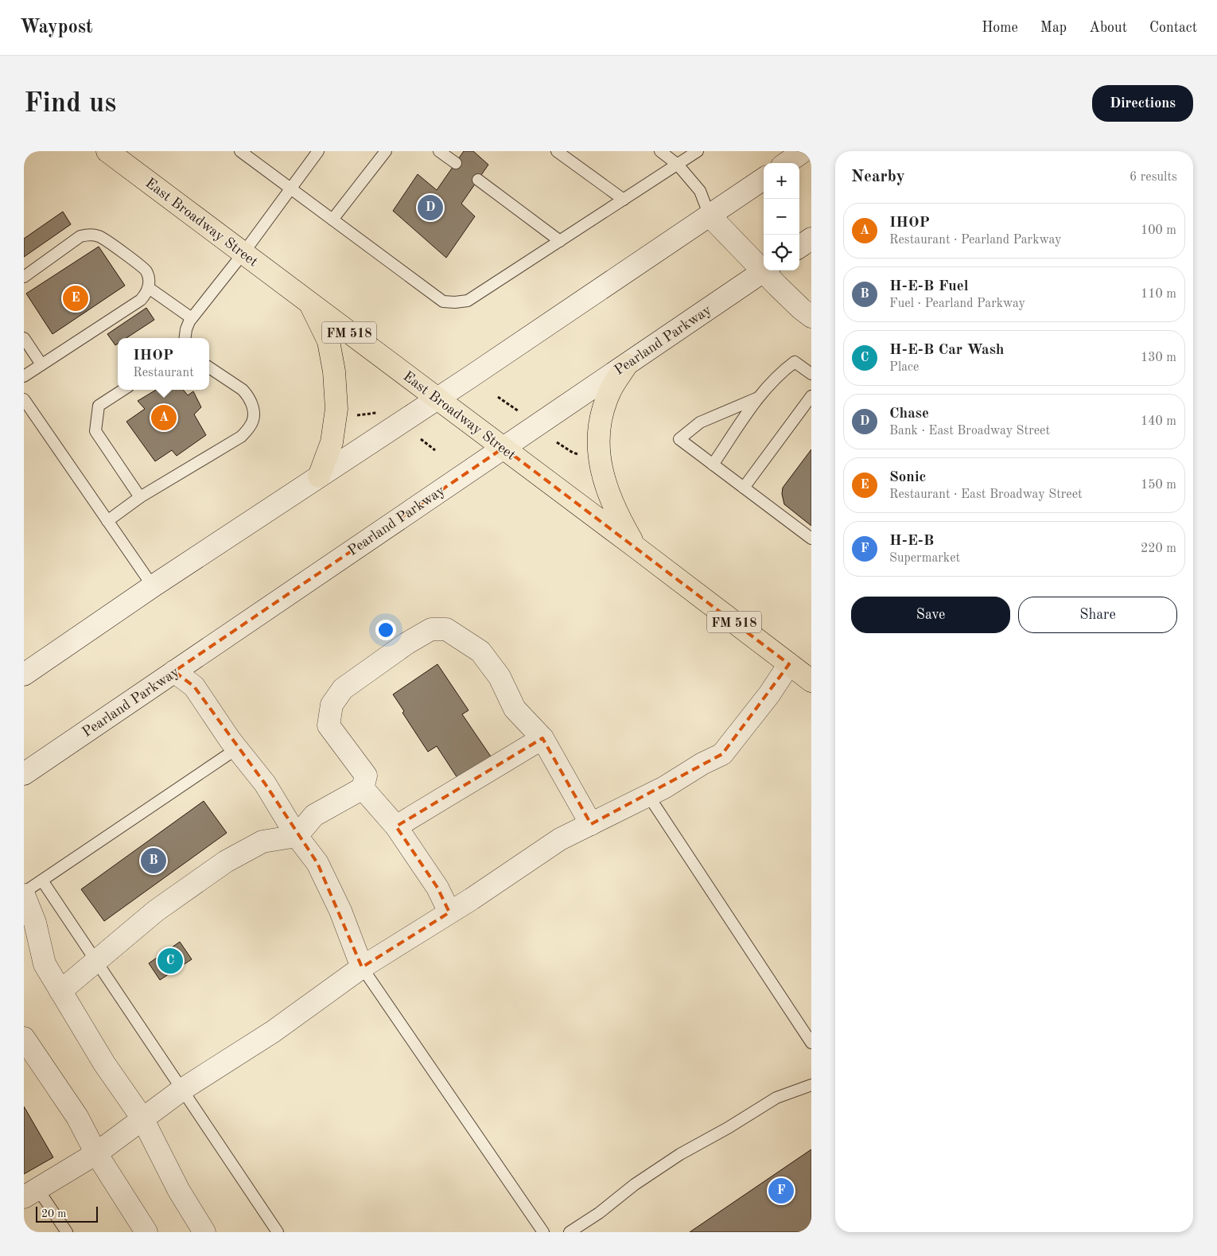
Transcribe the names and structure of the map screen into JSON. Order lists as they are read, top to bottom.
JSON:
{
  "streets": {
    "main road": ["East Broadway Street", "FM 518"],
    "street": ["Pearland Parkway"]
  },
  "crossings": [
    ["East Broadway Street", "Pearland Parkway"]
  ],
  "scale_bar": "20 m",
  "page": {
    "header": "Waypost",
    "nav": [
      "Home",
      "Map",
      "About",
      "Contact"
    ],
    "buttons": [
      "Directions",
      ["Save", "Share"]
    ],
    "title": "Find us",
    "heading": ["Nearby", "6 results"],
    "map_buttons": ["+", "−"],
    "pins": [
      "D",
      "E",
      "A",
      "B",
      "C",
      "F"
    ],
    "list": [
      {
        "mark": "A",
        "name": "IHOP",
        "note": "Restaurant · Pearland Parkway",
        "value": "100 m"
      },
      {
        "mark": "B",
        "name": "H-E-B Fuel",
        "note": "Fuel · Pearland Parkway",
        "value": "110 m"
      },
      {
        "mark": "C",
        "name": "H-E-B Car Wash",
        "note": "Place",
        "value": "130 m"
      },
      {
        "mark": "D",
        "name": "Chase",
        "note": "Bank · East Broadway Street",
        "value": "140 m"
      },
      {
        "mark": "E",
        "name": "Sonic",
        "note": "Restaurant · East Broadway Street",
        "value": "150 m"
      },
      {
        "mark": "F",
        "name": "H-E-B",
        "note": "Supermarket",
        "value": "220 m"
      }
    ],
    "popup": ["IHOP", "Restaurant"],
    "scale": "20 m"
  }
}
